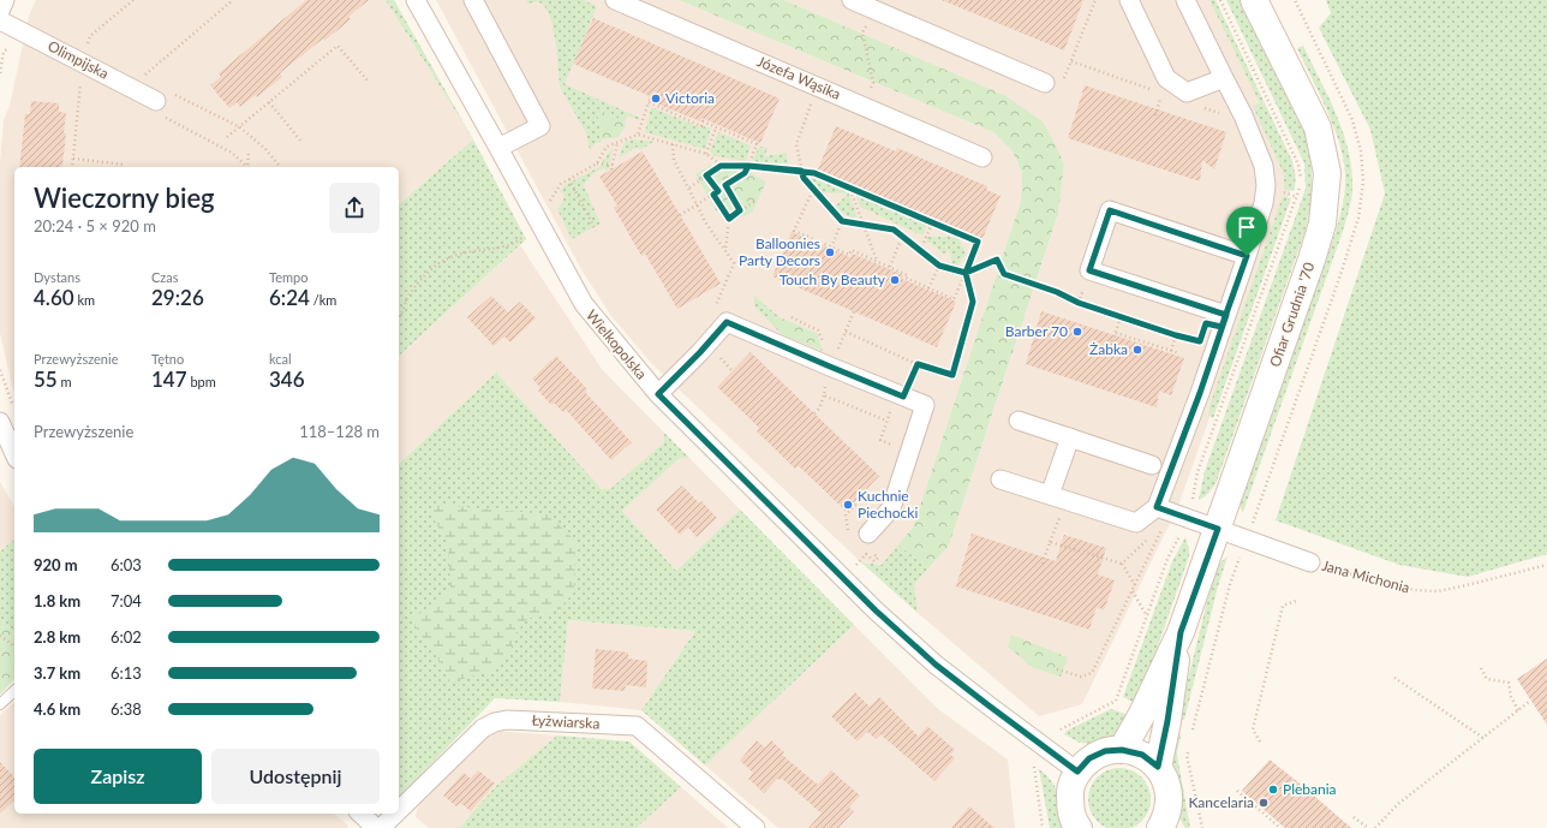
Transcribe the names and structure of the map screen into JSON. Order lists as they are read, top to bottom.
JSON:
{
  "streets": {
    "street": [
      "Olimpijska",
      "Józefa Wąsika",
      "Ofiar Grudnia '70",
      "Wielkopolska",
      "Jana Michonia",
      "Łyżwiarska"
    ]
  },
  "crossings": [
    ["Ofiar Grudnia '70", "Jana Michonia"]
  ],
  "places": [
    "Victoria",
    "Balloonies Party Decors",
    "Touch By Beauty",
    "Barber 70",
    "Żabka",
    "Kuchnie Piechocki",
    "Plebania",
    "Kancelaria"
  ],
  "page": {
    "heading": ["Wieczorny bieg", "20:24 · 5 × 920 m"],
    "stats": [
      ["Dystans", "4.60 km"],
      ["Czas", "29:26"],
      ["Tempo", "6:24 /km"],
      ["Przewyższenie", "55 m"],
      ["Tętno", "147 bpm"],
      ["kcal", "346"]
    ],
    "chart": ["Przewyższenie", "118–128 m"],
    "list": [
      {
        "name": "920 m",
        "note": "6:03"
      },
      {
        "name": "1.8 km",
        "note": "7:04"
      },
      {
        "name": "2.8 km",
        "note": "6:02"
      },
      {
        "name": "3.7 km",
        "note": "6:13"
      },
      {
        "name": "4.6 km",
        "note": "6:38"
      }
    ],
    "buttons": ["Zapisz", "Udostępnij"]
  }
}
